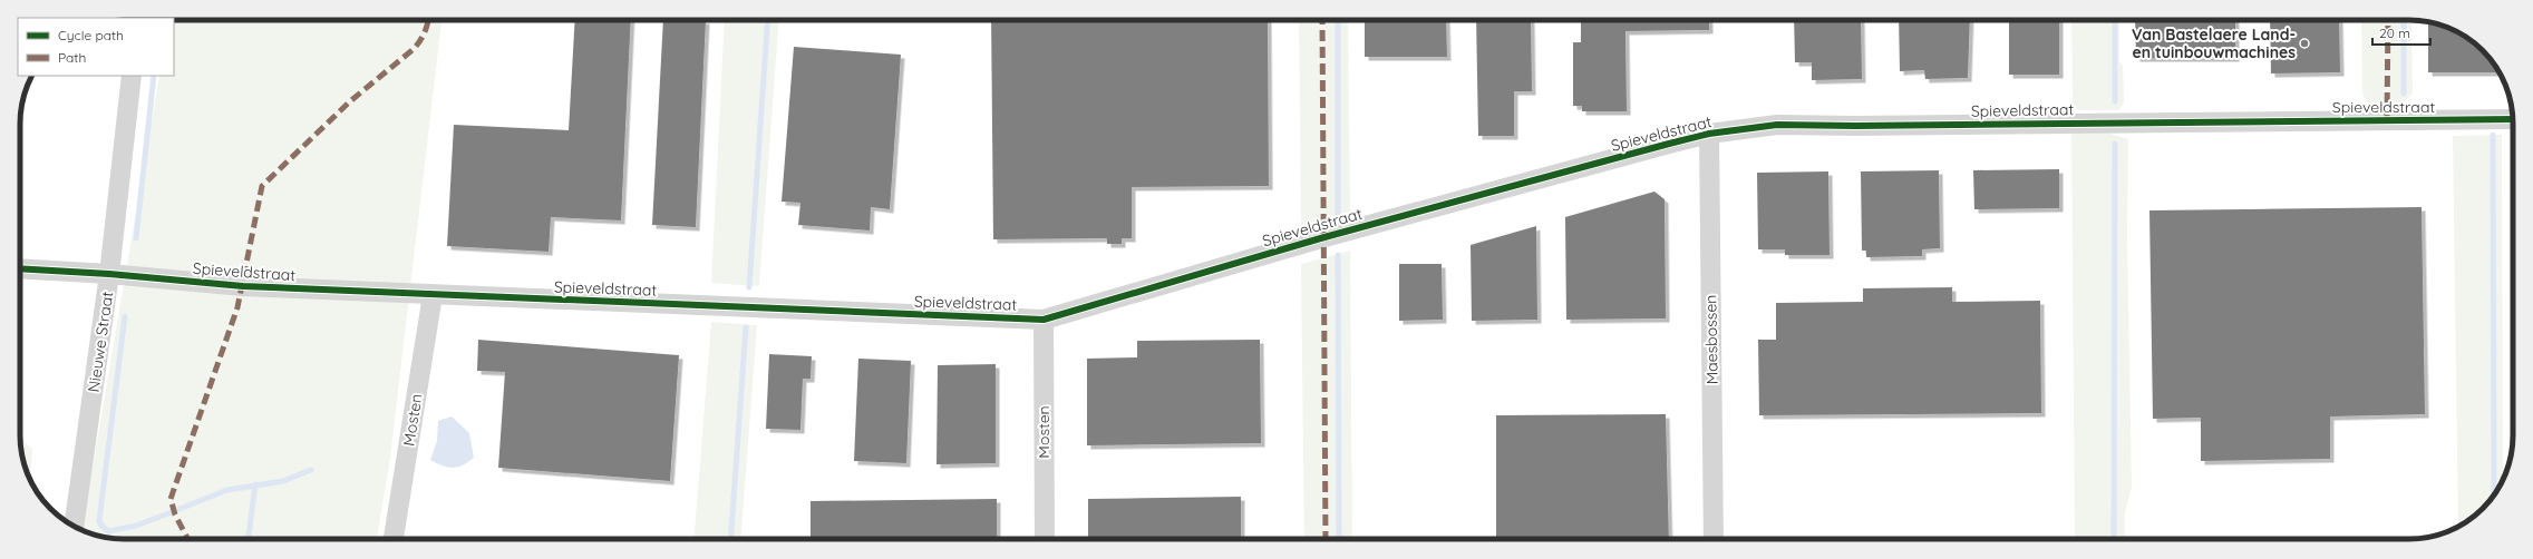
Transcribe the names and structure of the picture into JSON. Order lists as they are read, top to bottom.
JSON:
{
  "streets": {
    "street": [
      "Spieveldstraat",
      "Maesbossen",
      "Nieuwe Straat",
      "Mosten"
    ]
  },
  "crossings": [
    ["Spieveldstraat", "Maesbossen"],
    ["Spieveldstraat", "Nieuwe Straat"],
    ["Spieveldstraat", "Mosten"]
  ],
  "places": ["Van Bastelaere Land- en tuinbouwmachines"],
  "legend": ["Cycle path", "Path"],
  "scale_bar": "20 m"
}
